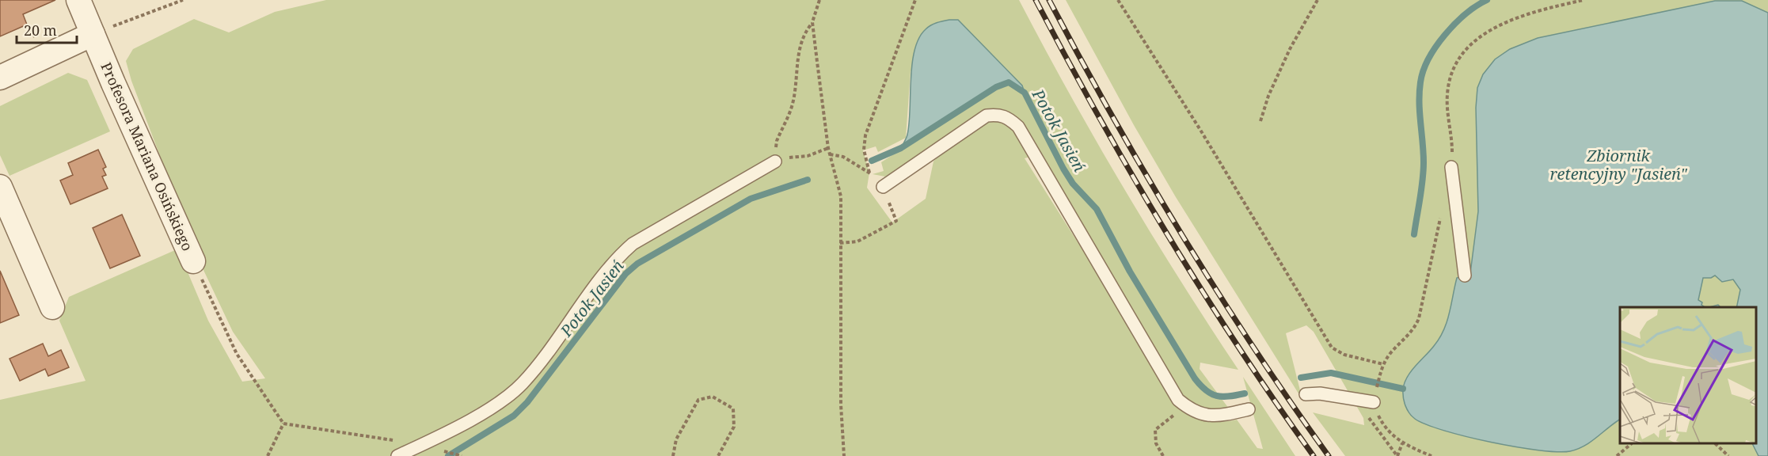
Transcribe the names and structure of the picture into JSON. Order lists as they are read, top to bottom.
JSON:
{
  "streets": {
    "street": ["Profesora Mariana Osińskiego"]
  },
  "water": ["Potok Jasień", "Zbiornik retencyjny \"Jasień\""],
  "scale_bar": "20 m"
}
